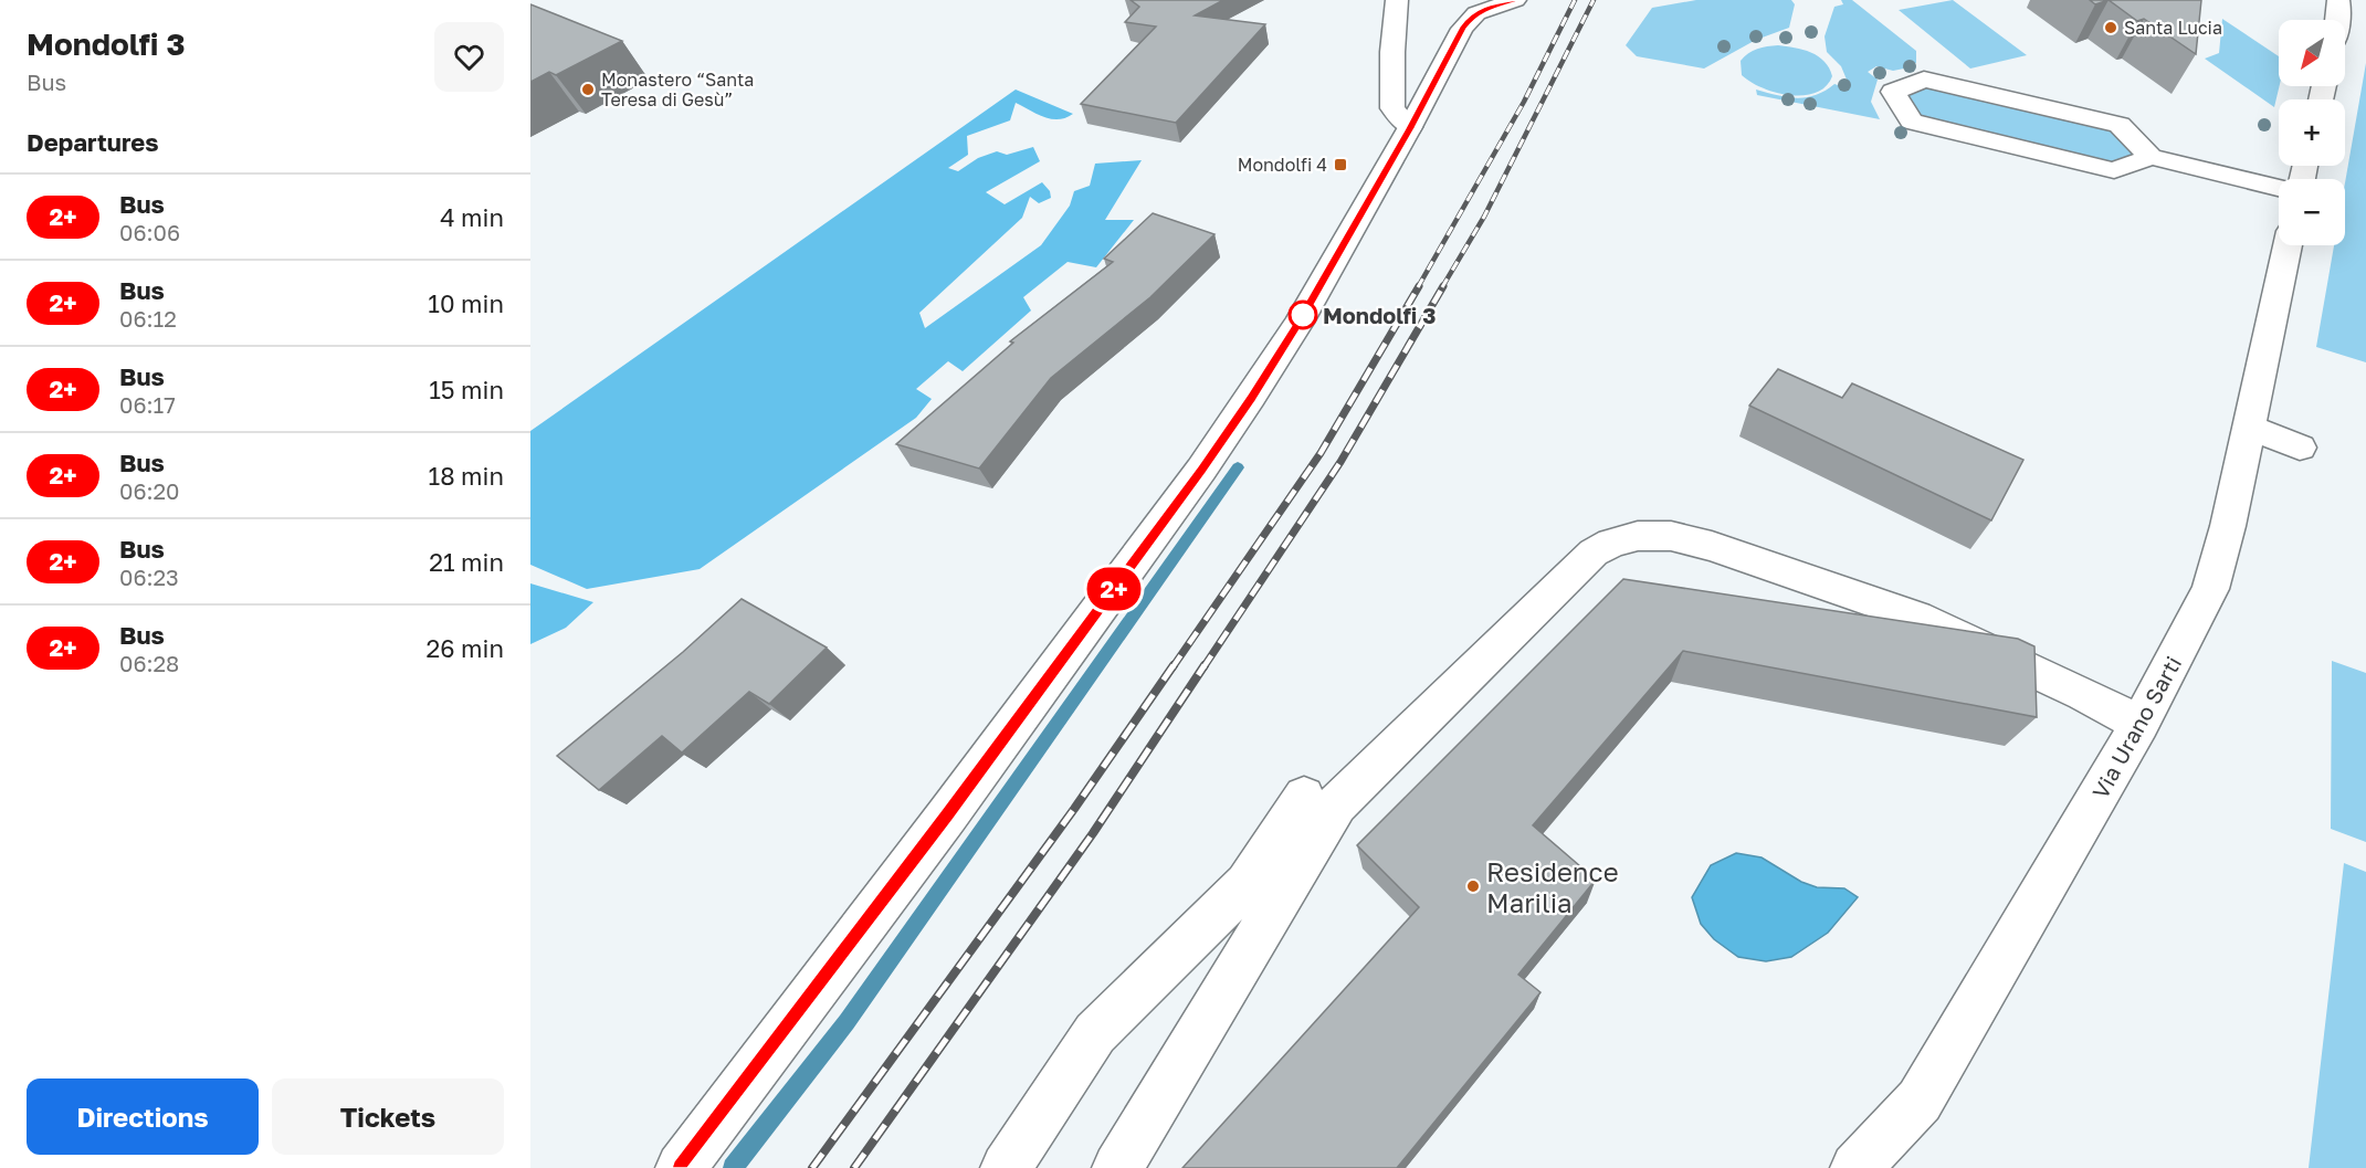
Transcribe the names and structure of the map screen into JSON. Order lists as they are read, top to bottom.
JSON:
{
  "streets": {
    "street": ["Via Urano Sarti"]
  },
  "places": {
    "other": [
      "Santa Lucia",
      "Monastero “Santa Teresa di Gesù”",
      "Mondolfi 3",
      "Residence Marilia"
    ],
    "transit": ["Mondolfi 4"]
  },
  "lines": ["bus line 2+"],
  "north": "bottom left",
  "page": {
    "heading": [
      ["Mondolfi 3", "Bus"],
      "Departures"
    ],
    "on_map": "2+",
    "map_buttons": ["+", "−"],
    "list": [
      {
        "mark": "2+",
        "name": "Bus",
        "note": "06:06",
        "value": "4 min"
      },
      {
        "mark": "2+",
        "name": "Bus",
        "note": "06:12",
        "value": "10 min"
      },
      {
        "mark": "2+",
        "name": "Bus",
        "note": "06:17",
        "value": "15 min"
      },
      {
        "mark": "2+",
        "name": "Bus",
        "note": "06:20",
        "value": "18 min"
      },
      {
        "mark": "2+",
        "name": "Bus",
        "note": "06:23",
        "value": "21 min"
      },
      {
        "mark": "2+",
        "name": "Bus",
        "note": "06:28",
        "value": "26 min"
      }
    ],
    "buttons": ["Directions", "Tickets"]
  }
}
